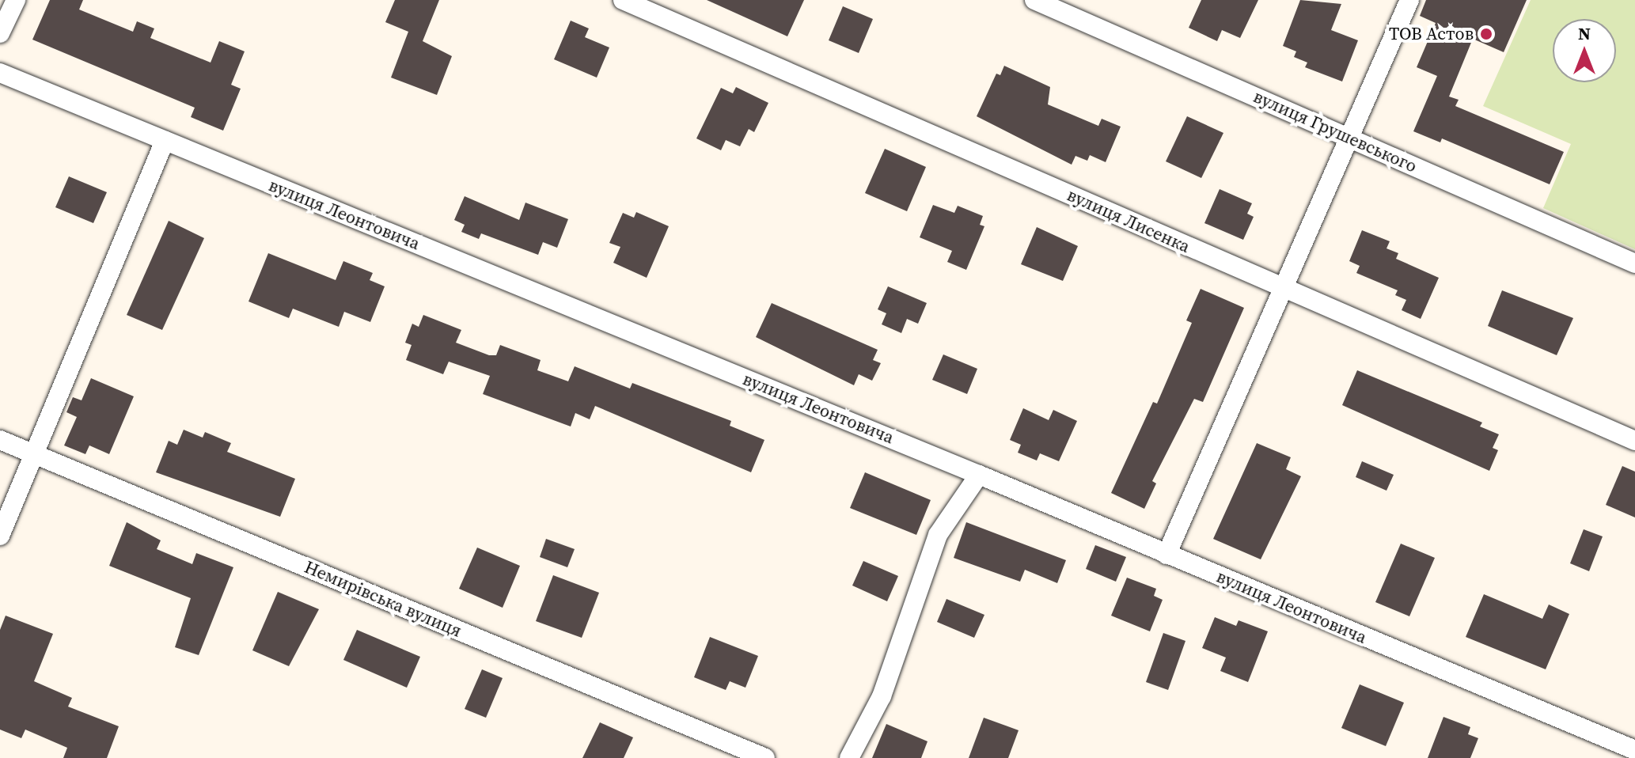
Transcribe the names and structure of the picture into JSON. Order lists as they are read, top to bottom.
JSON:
{
  "streets": {
    "street": [
      "вулиця Грушевського",
      "вулиця Леонтовича",
      "вулиця Лисенка",
      "Немирівська вулиця"
    ]
  },
  "places": ["ТОВ Астов"],
  "north": "top"
}
